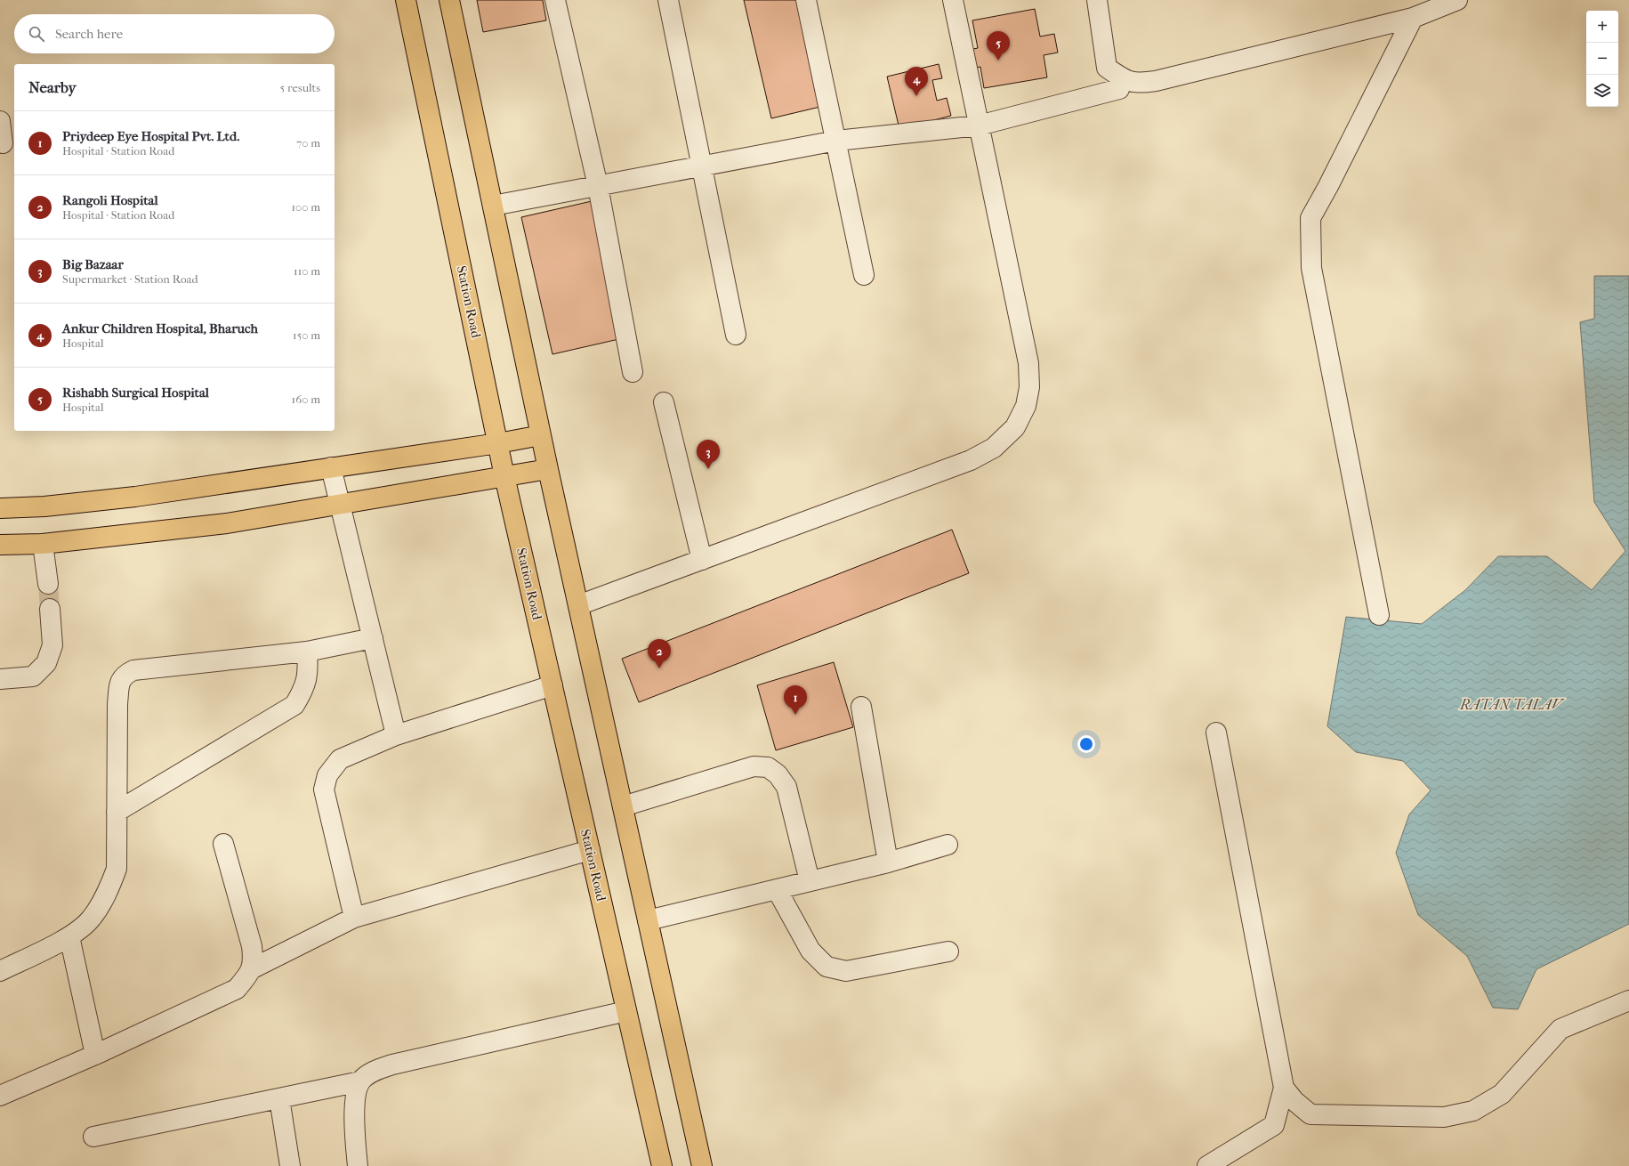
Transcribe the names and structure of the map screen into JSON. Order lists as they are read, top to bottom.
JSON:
{
  "streets": {
    "main road": ["Station Road"]
  },
  "water": ["RATAN TALAV"],
  "page": {
    "map_buttons": ["+", "−"],
    "search": "Search here",
    "pins": [
      "5",
      "4",
      "3",
      "2",
      "1"
    ],
    "heading": ["Nearby", "5 results"],
    "list": [
      {
        "mark": "1",
        "name": "Priydeep Eye Hospital Pvt. Ltd.",
        "note": "Hospital · Station Road",
        "value": "70 m"
      },
      {
        "mark": "2",
        "name": "Rangoli Hospital",
        "note": "Hospital · Station Road",
        "value": "100 m"
      },
      {
        "mark": "3",
        "name": "Big Bazaar",
        "note": "Supermarket · Station Road",
        "value": "110 m"
      },
      {
        "mark": "4",
        "name": "Ankur Children Hospital, Bharuch",
        "note": "Hospital",
        "value": "150 m"
      },
      {
        "mark": "5",
        "name": "Rishabh Surgical Hospital",
        "note": "Hospital",
        "value": "160 m"
      }
    ]
  }
}
